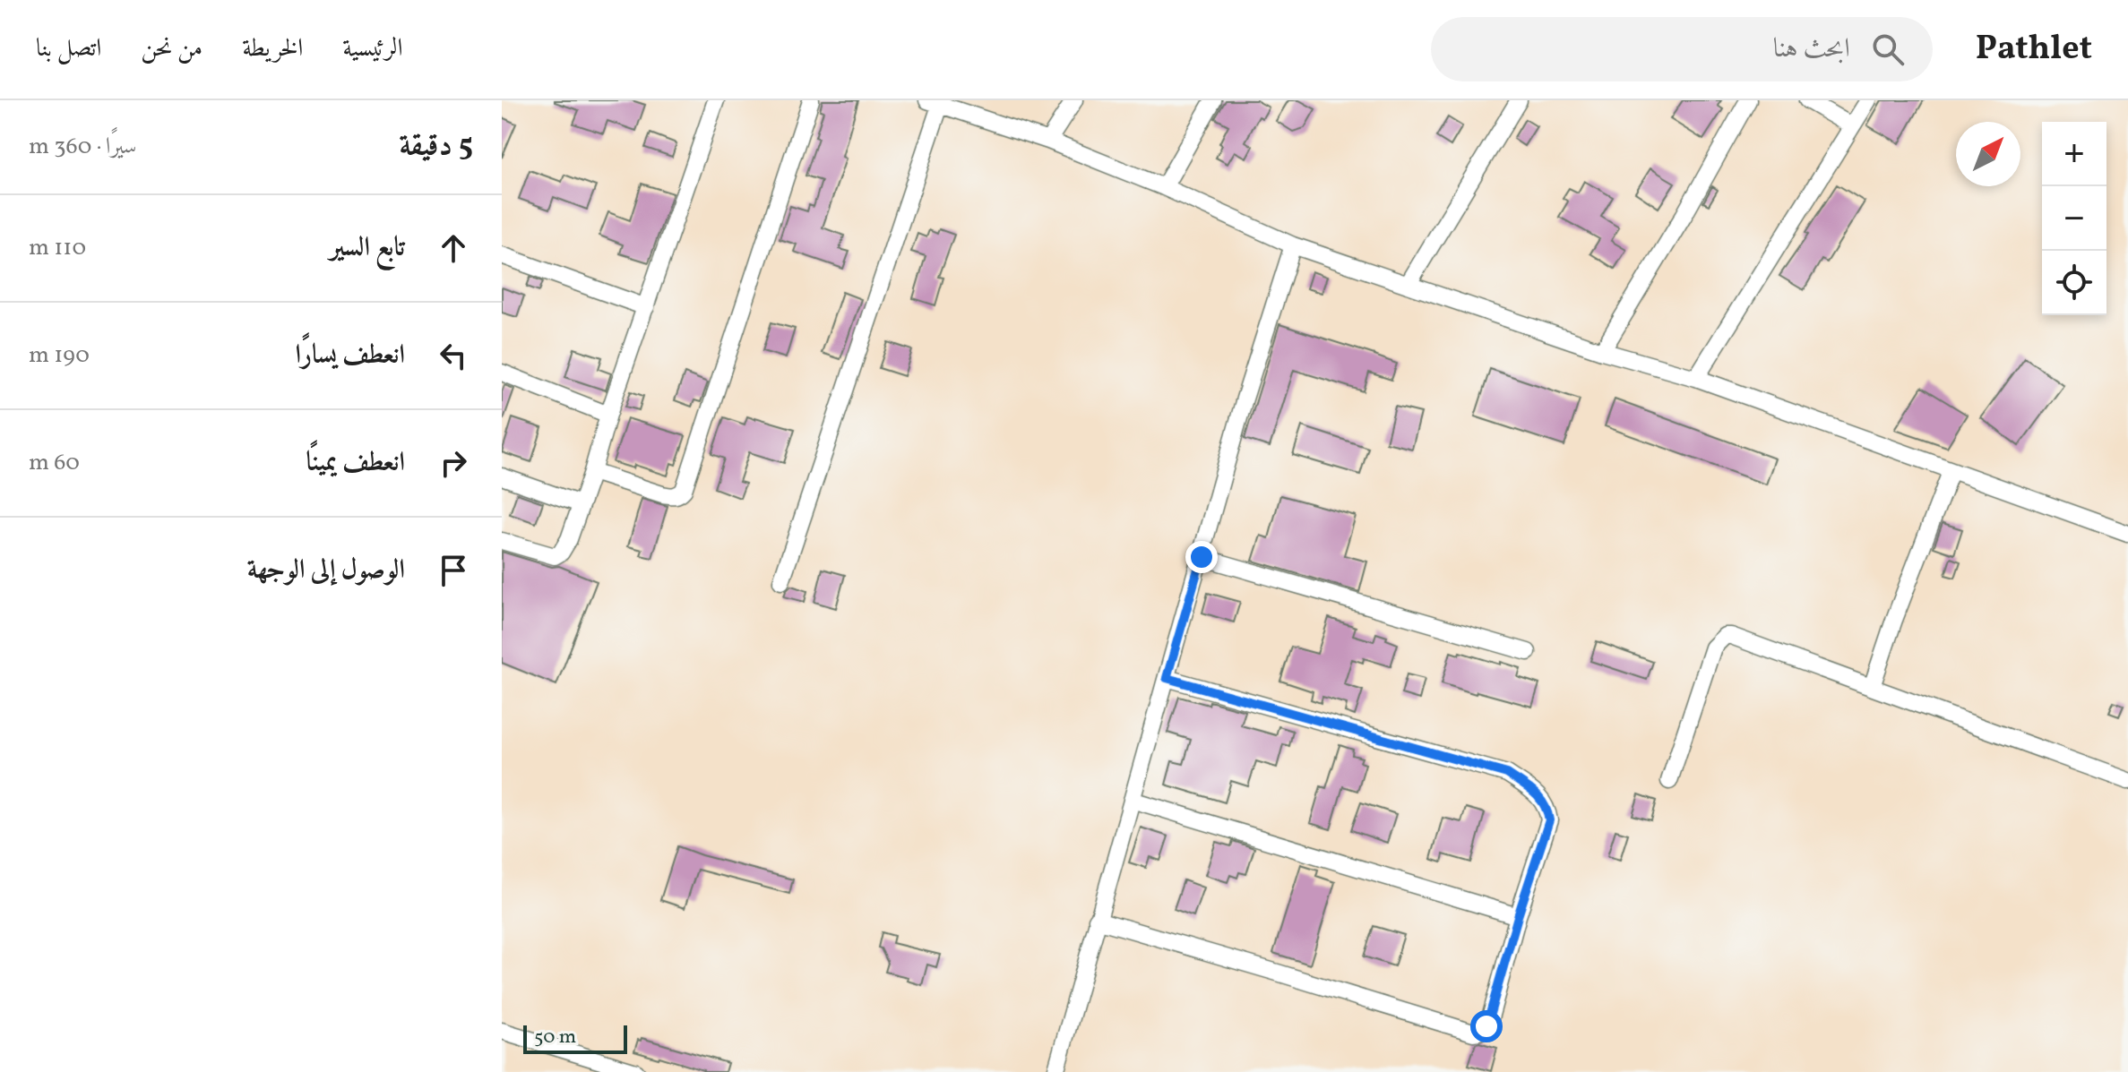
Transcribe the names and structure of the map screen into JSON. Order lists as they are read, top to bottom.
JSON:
{
  "scale_bar": "50 m",
  "north": "top right",
  "page": {
    "header": "Pathlet",
    "search": "ابحث هنا",
    "nav": [
      "الرئيسية",
      "الخريطة",
      "من نحن",
      "اتصل بنا"
    ],
    "heading": ["5 دقيقة", "سيرًا · 360 m"],
    "map_buttons": ["+", "−"],
    "list": [
      ["تابع السير", "110 m"],
      ["انعطف يسارًا", "190 m"],
      ["انعطف يمينًا", "60 m"],
      "الوصول إلى الوجهة"
    ],
    "scale": "50 m"
  }
}
